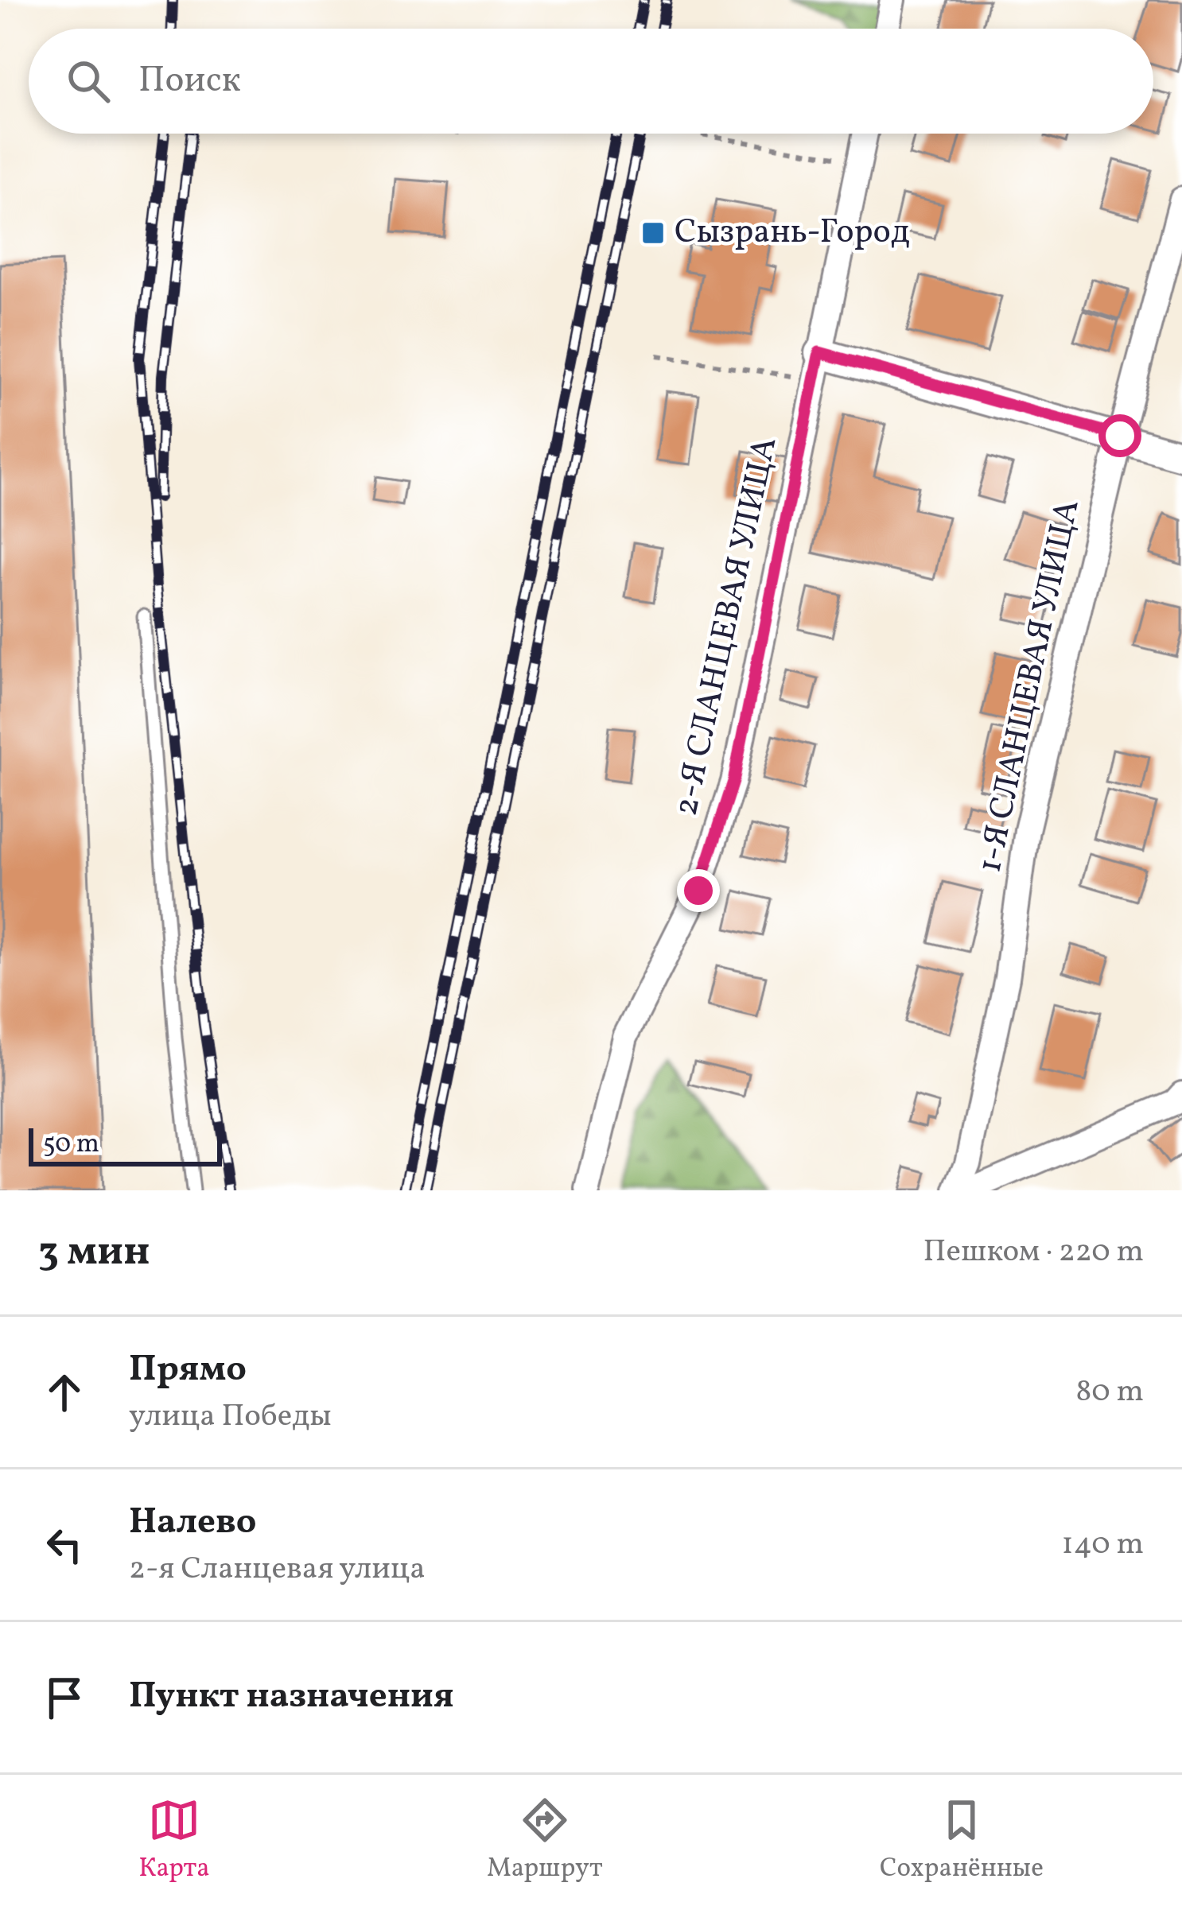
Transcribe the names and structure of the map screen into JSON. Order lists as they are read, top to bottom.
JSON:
{
  "streets": {
    "street": ["2-Я СЛАНЦЕВАЯ УЛИЦА", "1-Я СЛАНЦЕВАЯ УЛИЦА"]
  },
  "places": {
    "transit": ["Сызрань-Город"]
  },
  "scale_bar": "50 m",
  "page": {
    "search": "Поиск",
    "scale": "50 m",
    "heading": ["3 мин", "Пешком · 220 m"],
    "list": [
      ["Прямо", "улица Победы", "80 m"],
      ["Налево", "2-я Сланцевая улица", "140 m"],
      "Пункт назначения"
    ],
    "nav": ["Карта", "Маршрут", "Сохранённые"]
  }
}
